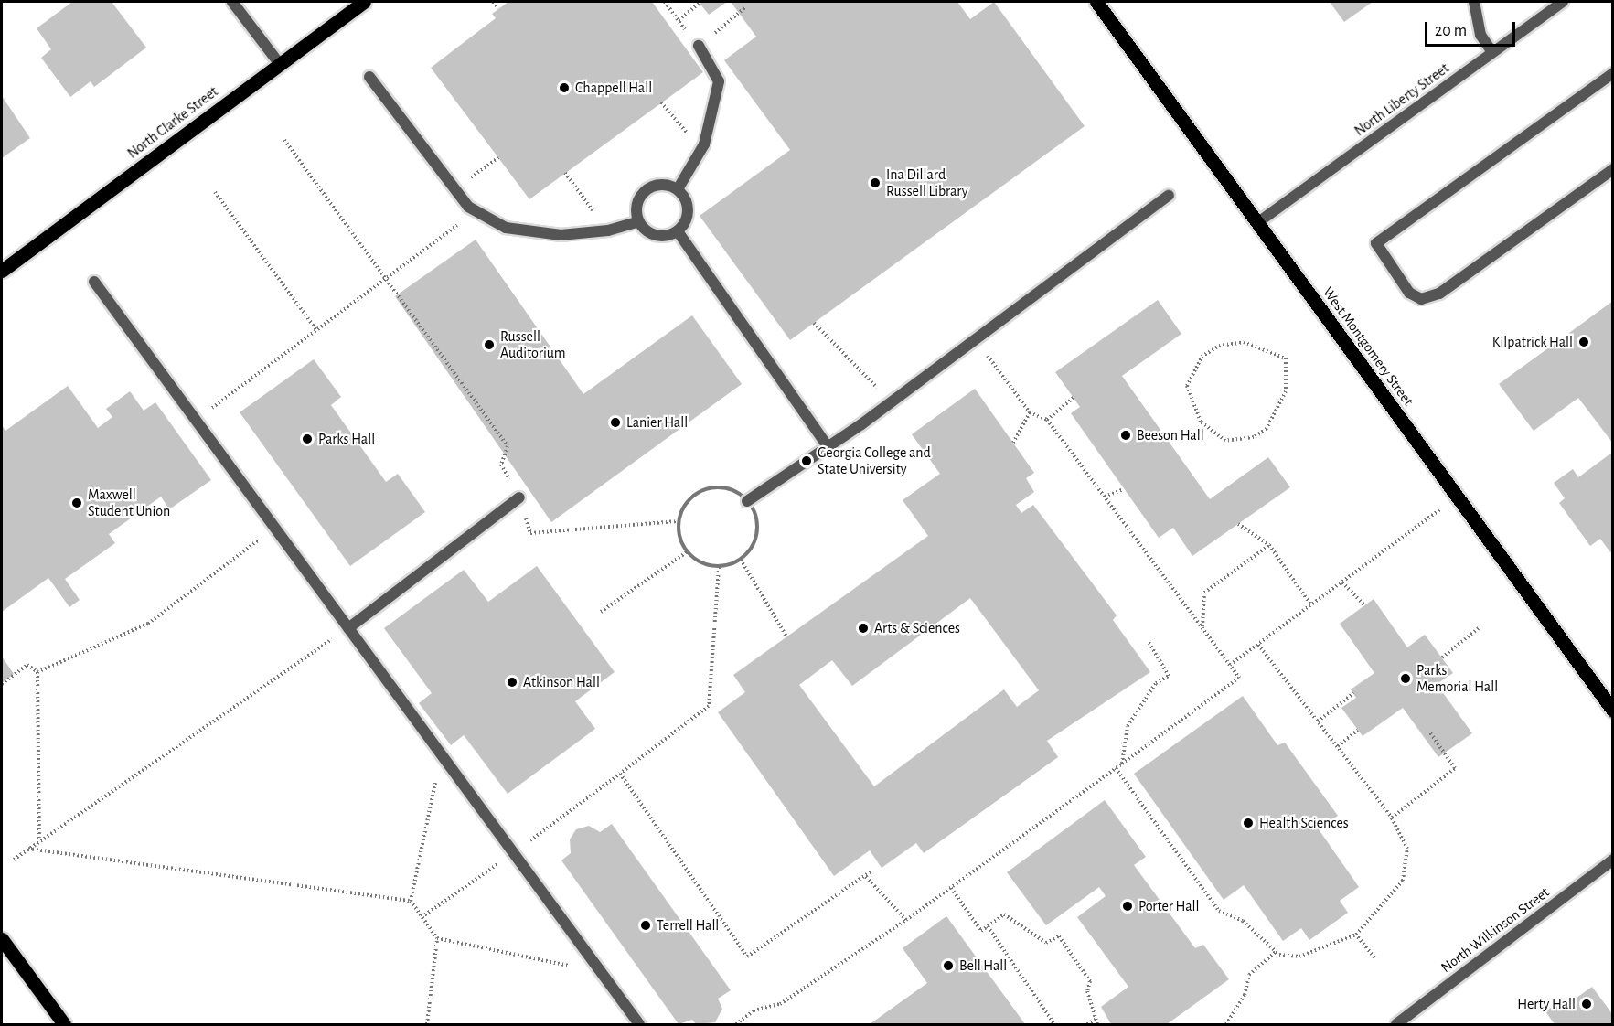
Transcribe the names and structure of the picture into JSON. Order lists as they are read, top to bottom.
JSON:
{
  "streets": {
    "main road": ["North Clarke Street", "West Montgomery Street"],
    "street": ["North Liberty Street", "North Wilkinson Street"]
  },
  "crossings": [
    ["North Liberty Street", "West Montgomery Street"]
  ],
  "places": [
    "Chappell Hall",
    "Ina Dillard Russell Library",
    "Kilpatrick Hall",
    "Russell Auditorium",
    "Lanier Hall",
    "Beeson Hall",
    "Parks Hall",
    "Georgia College and State University",
    "Maxwell Student Union",
    "Arts & Sciences",
    "Parks Memorial Hall",
    "Atkinson Hall",
    "Health Sciences",
    "Porter Hall",
    "Terrell Hall",
    "Bell Hall",
    "Herty Hall"
  ],
  "scale_bar": "20 m"
}
